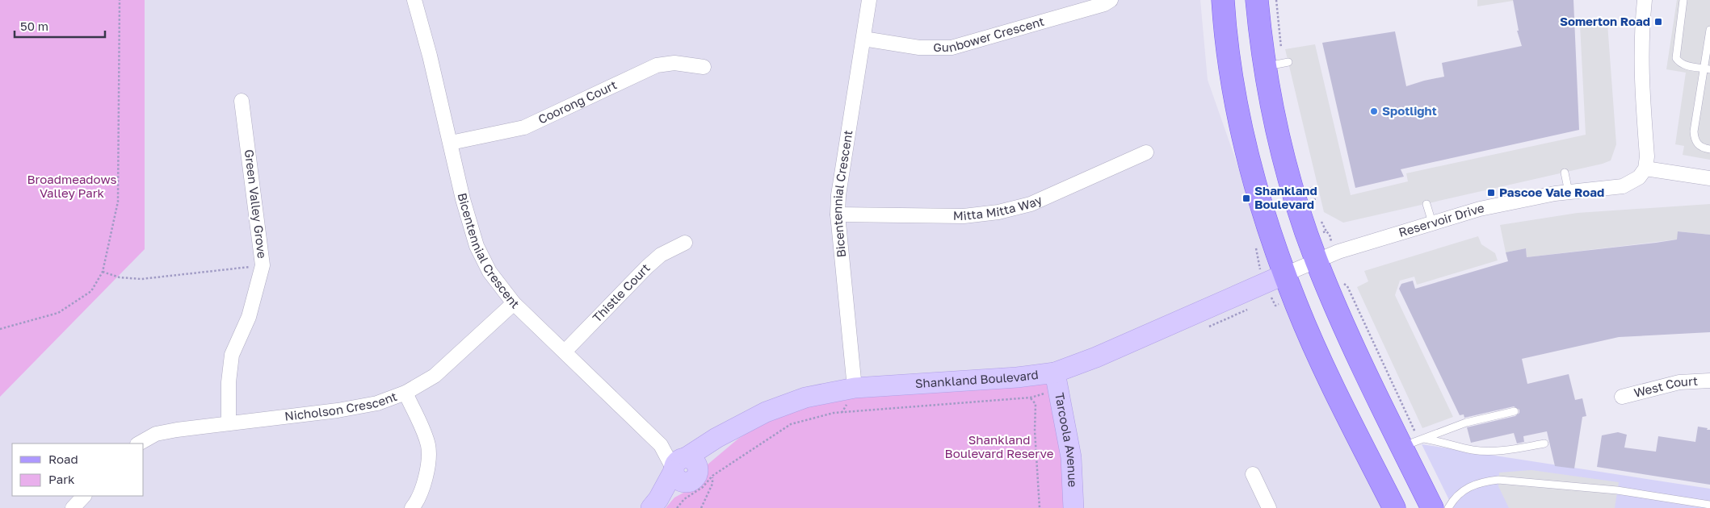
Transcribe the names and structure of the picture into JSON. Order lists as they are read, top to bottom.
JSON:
{
  "streets": {
    "street": [
      "Gunbower Crescent",
      "Coorong Court",
      "Bicentennial Crescent",
      "Green Valley Grove",
      "Mitta Mitta Way",
      "Reservoir Drive",
      "Thistle Court",
      "Shankland Boulevard",
      "West Court",
      "Nicholson Crescent",
      "Tarcoola Avenue"
    ]
  },
  "crossings": [
    ["Gunbower Crescent", "Bicentennial Crescent"],
    ["Coorong Court", "Bicentennial Crescent"],
    ["Bicentennial Crescent", "Mitta Mitta Way"],
    ["Bicentennial Crescent", "Thistle Court"],
    ["Bicentennial Crescent", "Shankland Boulevard"],
    ["Bicentennial Crescent", "Nicholson Crescent"],
    ["Green Valley Grove", "Nicholson Crescent"],
    ["Reservoir Drive", "Shankland Boulevard"],
    ["Shankland Boulevard", "Tarcoola Avenue"]
  ],
  "parks": ["Broadmeadows Valley Park", "Shankland Boulevard Reserve"],
  "places": {
    "transit": ["Somerton Road", "Pascoe Vale Road", "Shankland Boulevard"],
    "other": ["Spotlight"]
  },
  "legend": ["Road", "Park"],
  "scale_bar": "50 m"
}
